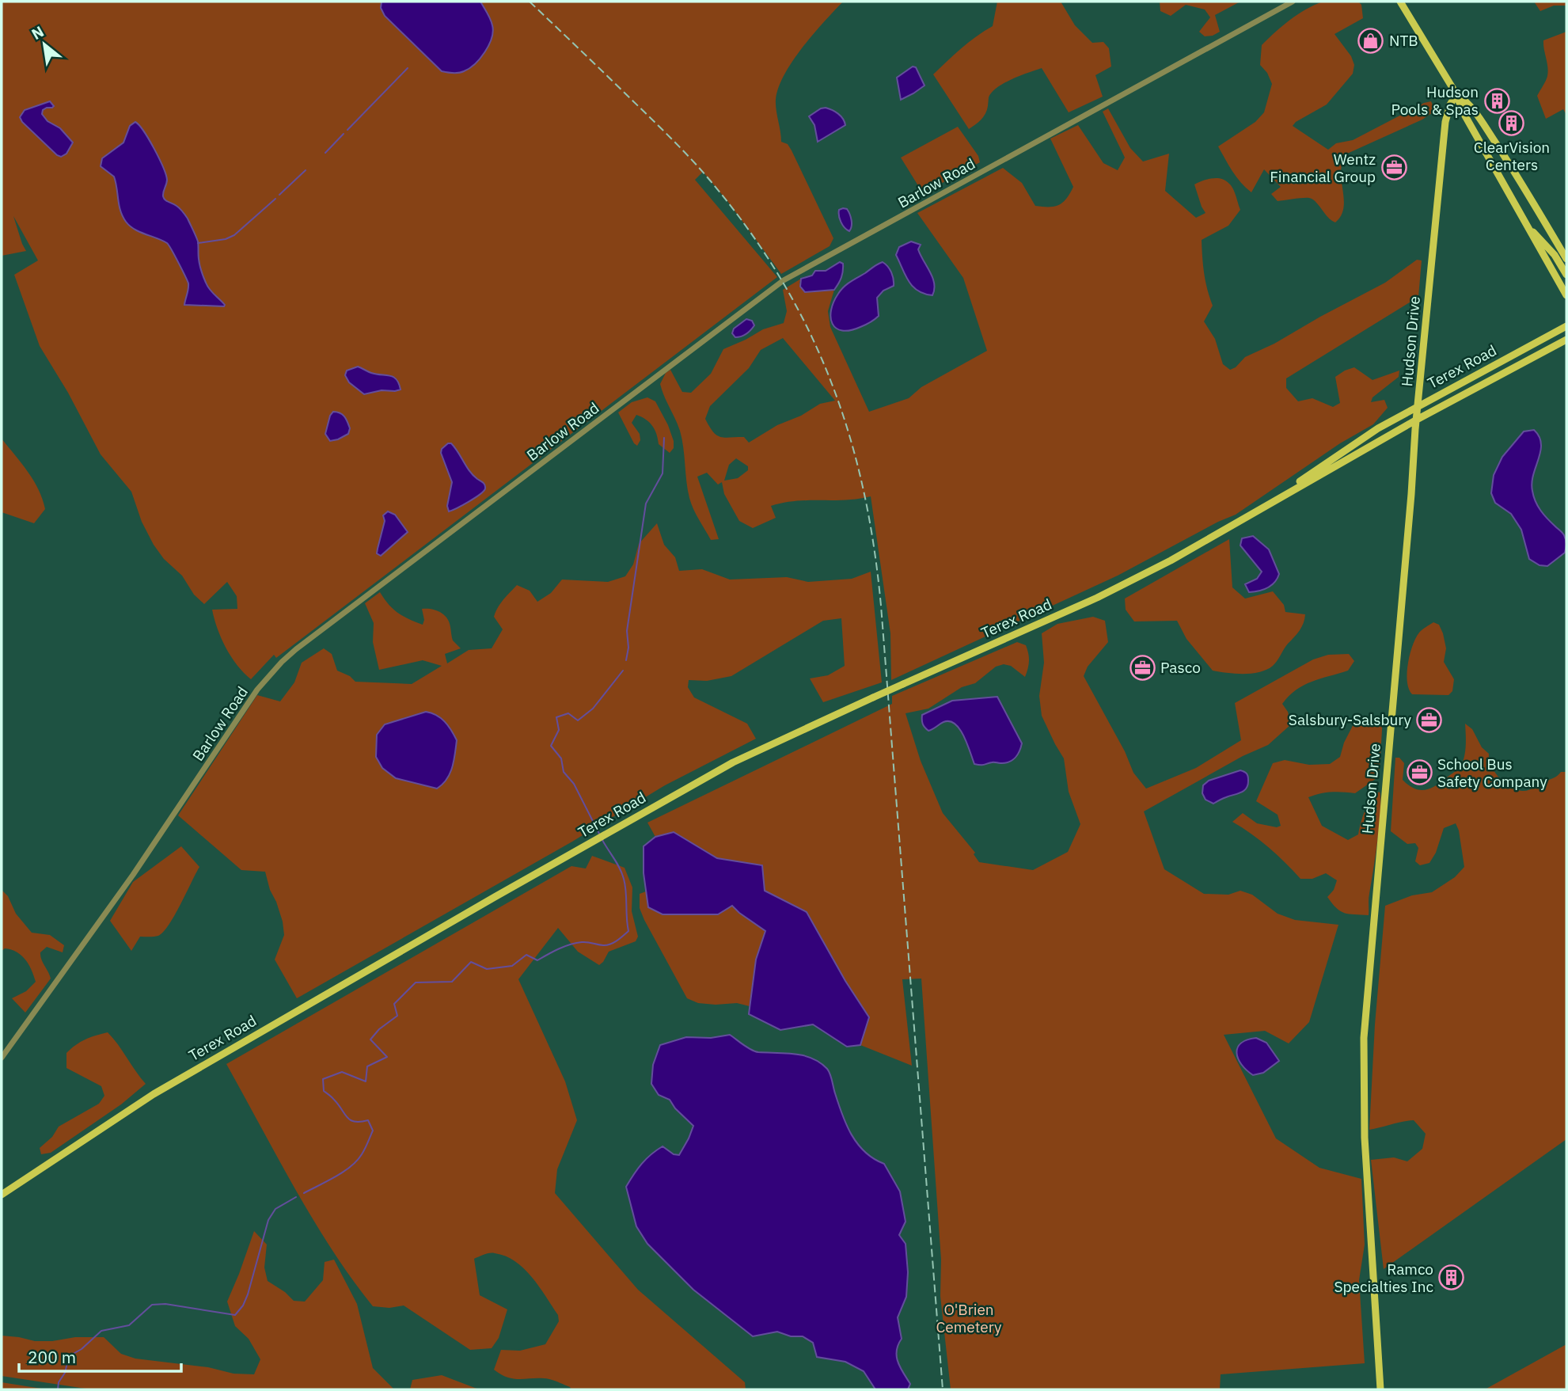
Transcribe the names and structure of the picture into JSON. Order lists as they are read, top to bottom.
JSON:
{
  "streets": {
    "main road": ["Hudson Drive", "Terex Road"],
    "street": ["Barlow Road"]
  },
  "crossings": [
    ["Hudson Drive", "Terex Road"]
  ],
  "parks": ["O'Brien Cemetery"],
  "places": {
    "shop": ["NTB"],
    "building": ["Hudson Pools & Spas", "ClearVision Centers", "Ramco Specialties Inc"],
    "office": [
      "Wentz Financial Group",
      "Pasco",
      "Salsbury-Salsbury",
      "School Bus Safety Company"
    ]
  },
  "scale_bar": "200 m",
  "north": "top left"
}
